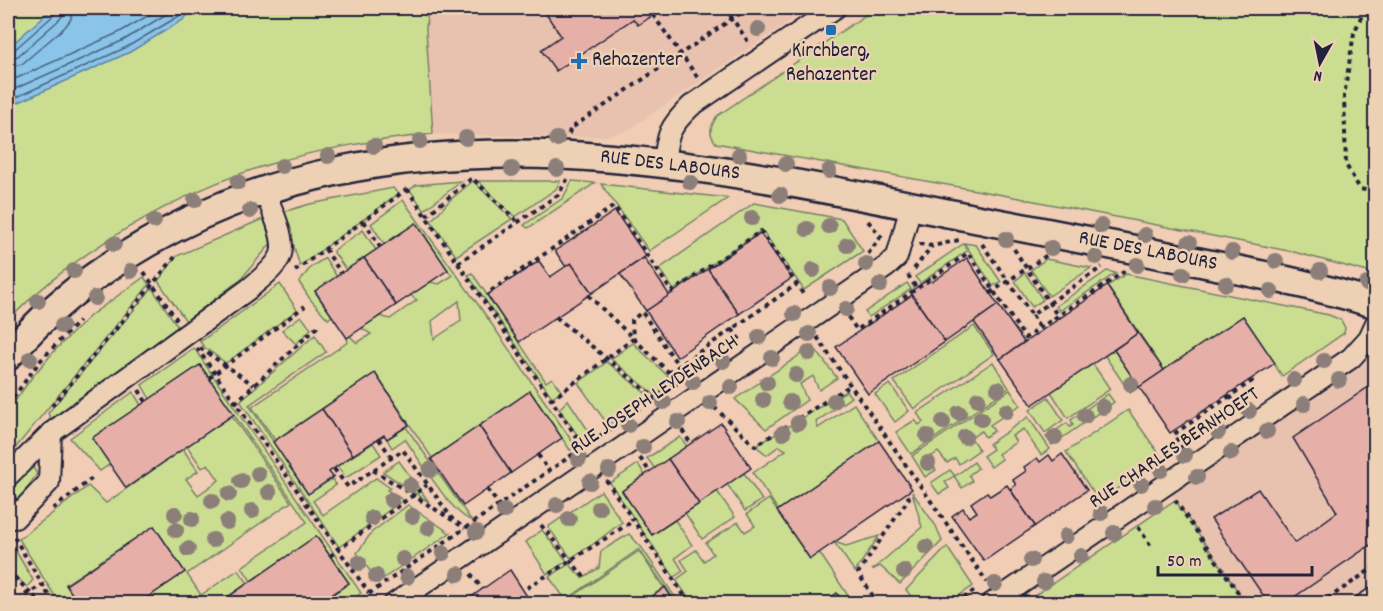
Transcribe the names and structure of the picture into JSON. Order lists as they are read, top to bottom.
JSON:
{
  "streets": {
    "main road": ["RUE DES LABOURS"],
    "street": ["RUE JOSEPH LEYDENBACH", "RUE CHARLES BERNHOEFT"]
  },
  "crossings": [
    ["RUE DES LABOURS", "RUE JOSEPH LEYDENBACH"]
  ],
  "places": {
    "transit": ["Kirchberg, Rehazenter"],
    "health": ["Rehazenter"]
  },
  "scale_bar": "50 m",
  "north": "bottom"
}
